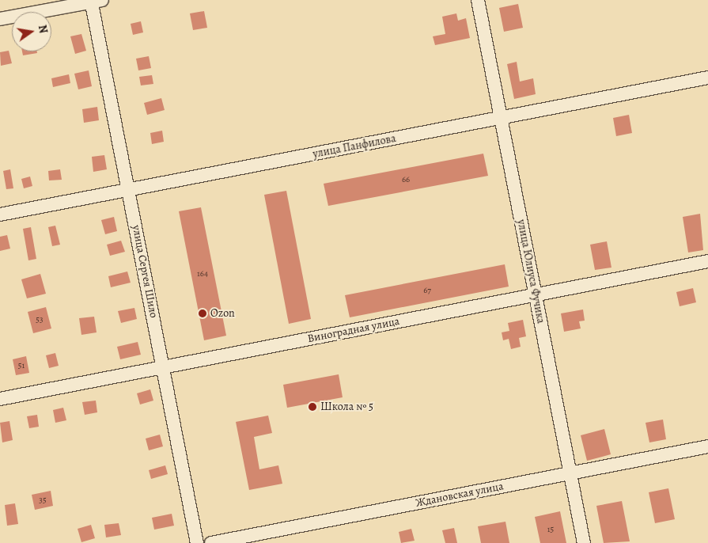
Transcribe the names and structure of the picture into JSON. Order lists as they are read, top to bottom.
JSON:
{
  "streets": {
    "street": [
      "улица Панфилова",
      "улица Сергея Шило",
      "улица Юлиуса Фучика",
      "Виноградная улица",
      "Ждановская улица"
    ]
  },
  "crossings": [
    ["улица Панфилова", "улица Сергея Шило"],
    ["улица Панфилова", "улица Юлиуса Фучика"],
    ["улица Сергея Шило", "Виноградная улица"],
    ["улица Юлиуса Фучика", "Виноградная улица"],
    ["улица Юлиуса Фучика", "Ждановская улица"]
  ],
  "places": ["Ozon", "Школа № 5"],
  "house_numbers": [
    "66",
    "164",
    "67",
    "53",
    "51",
    "35",
    "15"
  ],
  "north": "right"
}
